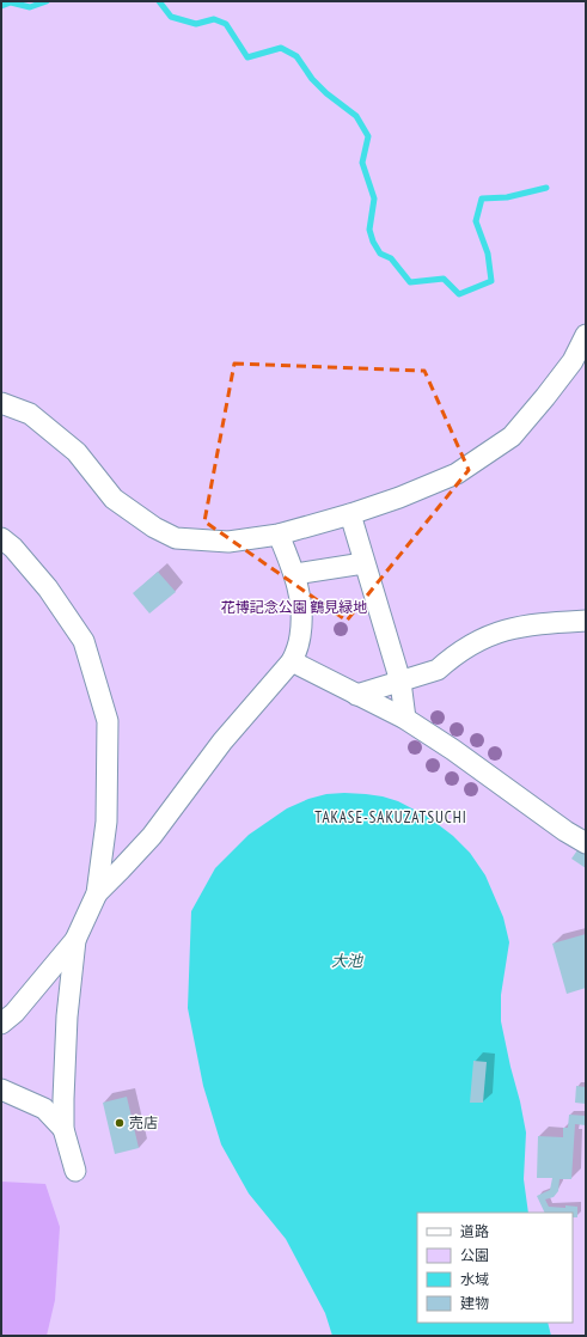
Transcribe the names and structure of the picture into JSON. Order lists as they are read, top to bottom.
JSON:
{
  "districts": ["TAKASE-SAKUZATSUCHI"],
  "water": ["大池"],
  "parks": ["花博記念公園 鶴見緑地"],
  "places": ["売店"],
  "legend": [
    "道路",
    "公園",
    "水域",
    "建物"
  ]
}
